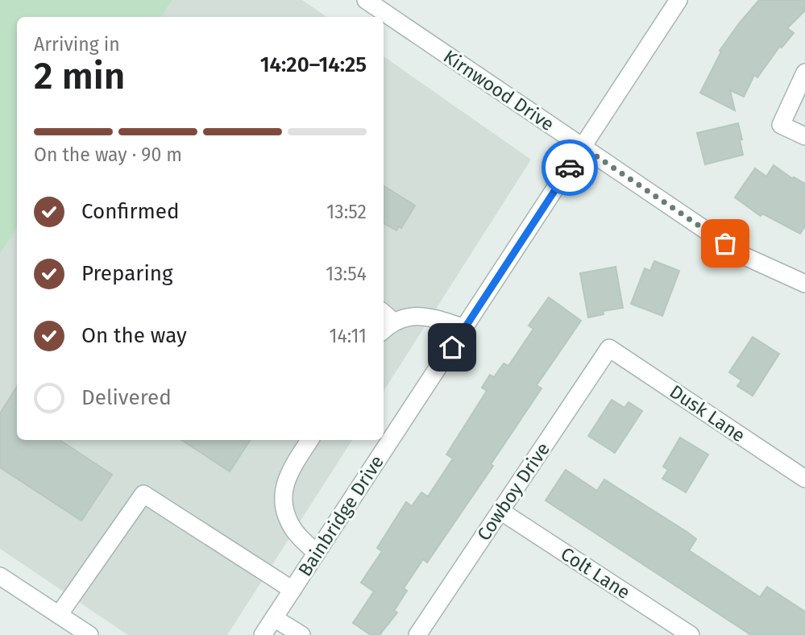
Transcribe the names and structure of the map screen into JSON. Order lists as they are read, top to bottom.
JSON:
{
  "streets": {
    "street": [
      "Kirnwood Drive",
      "Dusk Lane",
      "Cowboy Drive",
      "Bainbridge Drive",
      "Colt Lane"
    ]
  },
  "crossings": [
    ["Kirnwood Drive", "Bainbridge Drive"],
    ["Dusk Lane", "Cowboy Drive"],
    ["Cowboy Drive", "Colt Lane"]
  ],
  "page": {
    "heading": ["2 min", "Arriving in", "14:20–14:25"],
    "bar": "On the way · 90 m",
    "list": [
      ["Confirmed", "13:52"],
      ["Preparing", "13:54"],
      ["On the way", "14:11"],
      "Delivered"
    ]
  }
}
